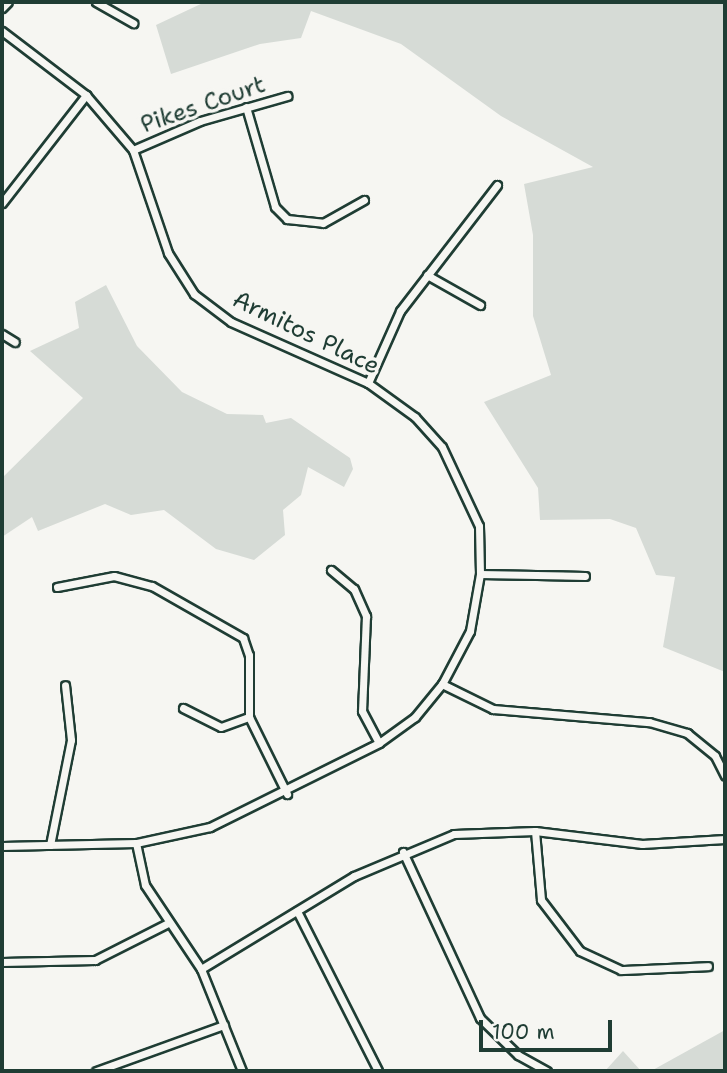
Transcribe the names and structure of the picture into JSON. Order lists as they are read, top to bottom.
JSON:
{
  "streets": {
    "street": ["Pikes Court", "Armitos Place"]
  },
  "crossings": [
    ["Pikes Court", "Armitos Place"]
  ],
  "scale_bar": "100 m"
}
